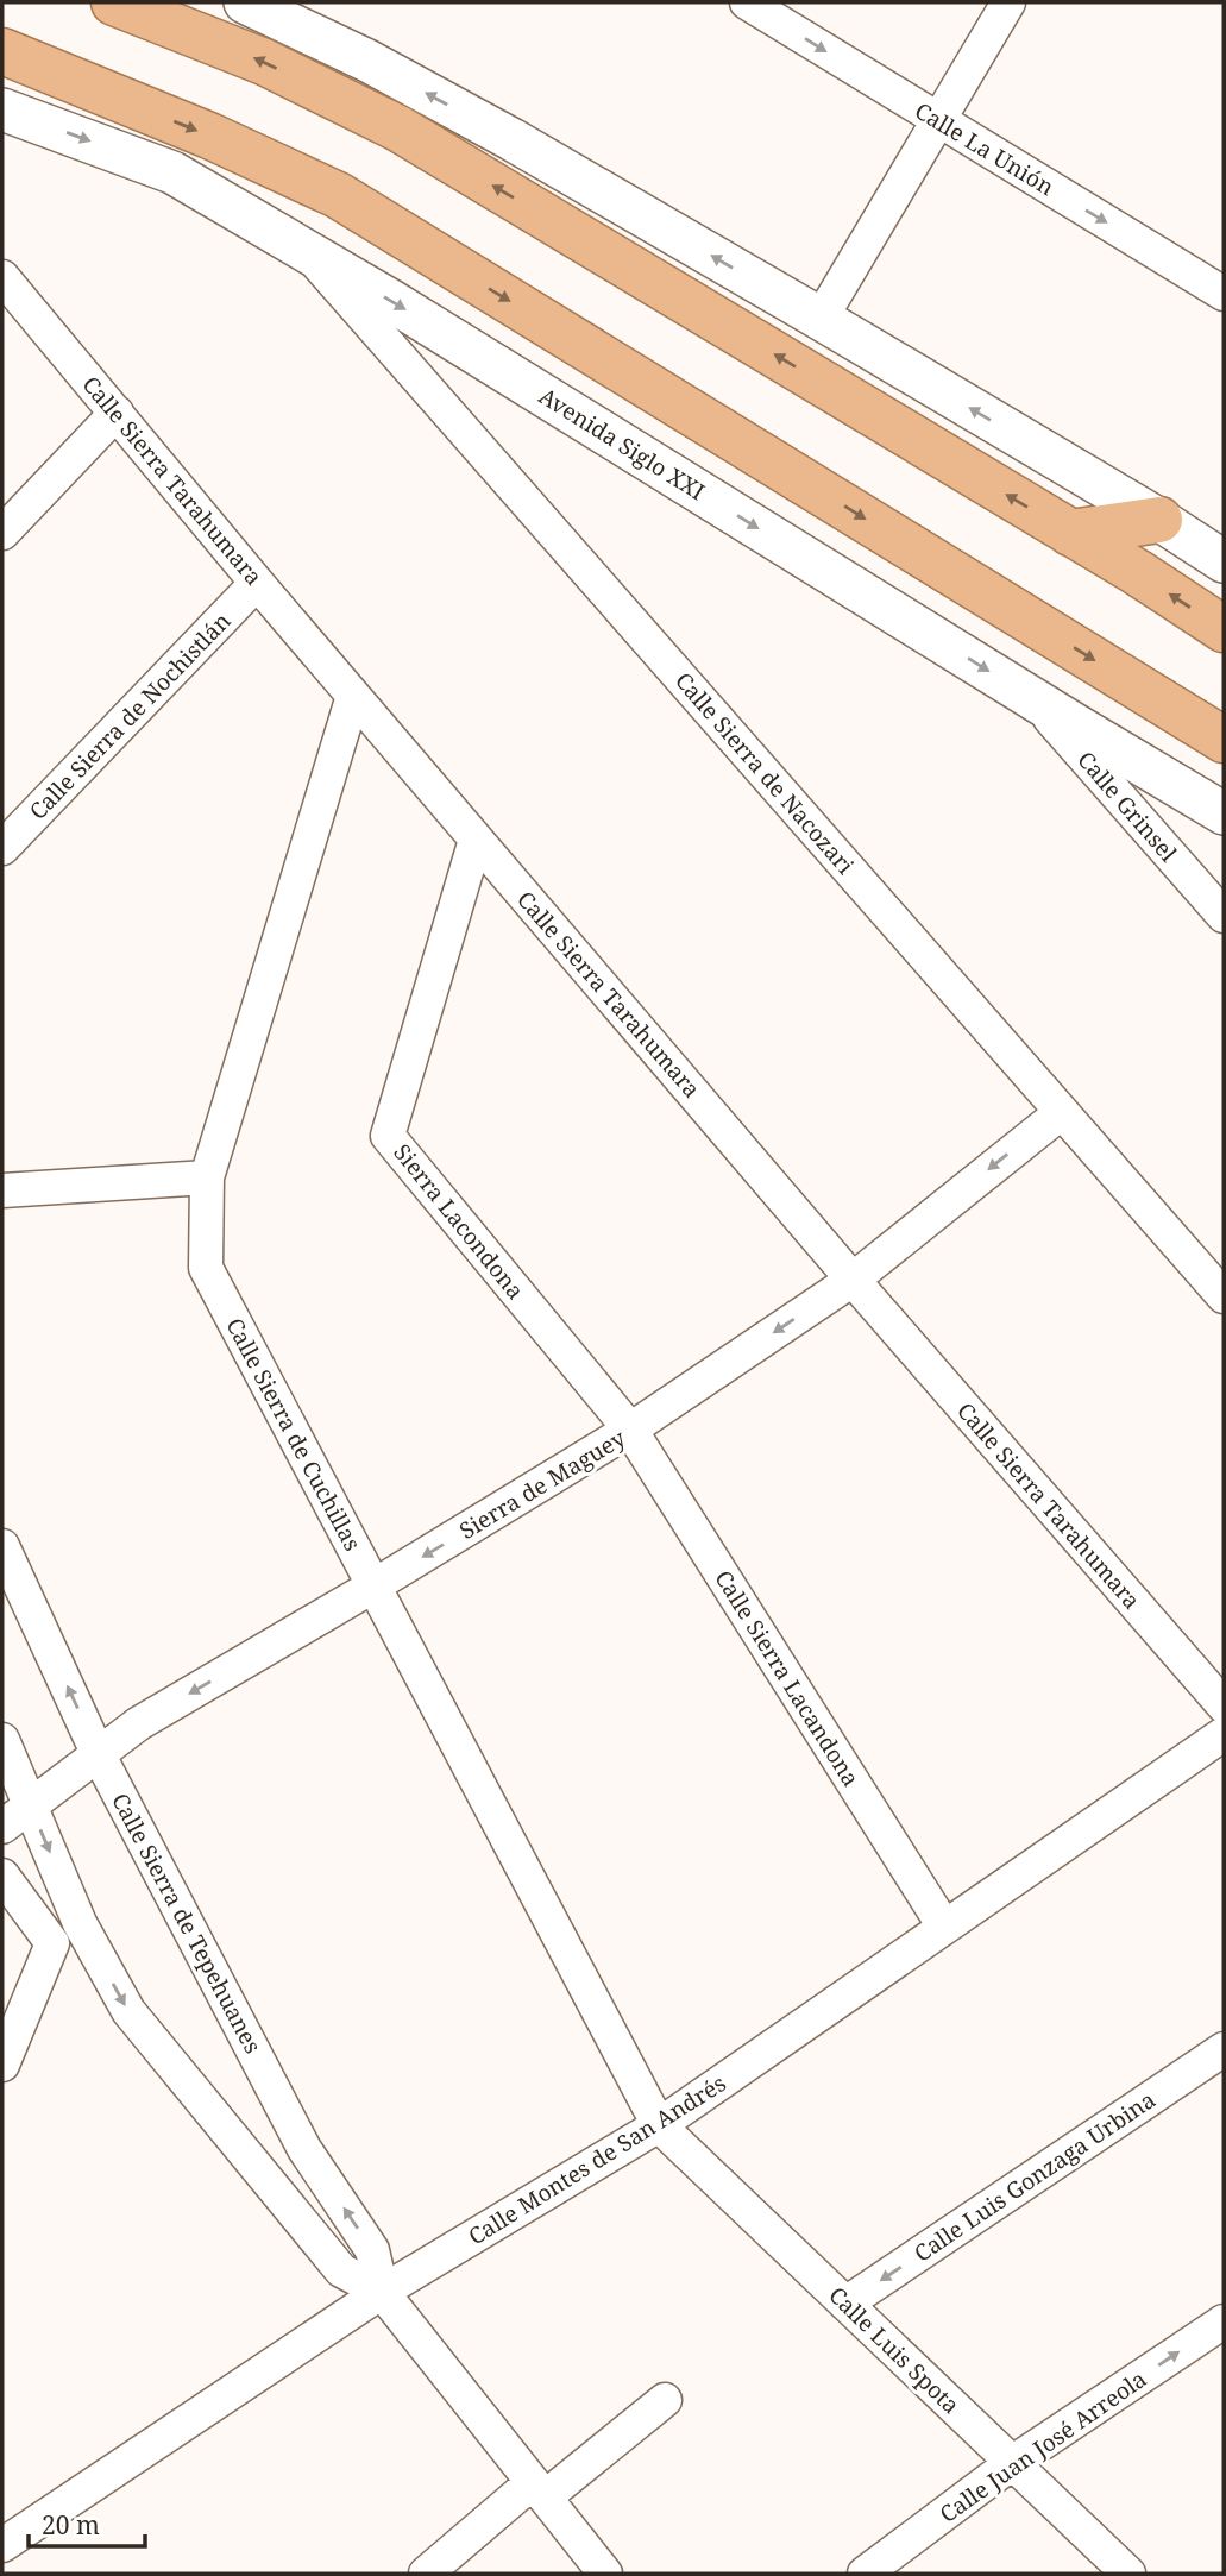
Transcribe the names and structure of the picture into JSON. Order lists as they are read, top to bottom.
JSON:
{
  "streets": {
    "street": [
      "Calle La Unión",
      "Avenida Siglo XXI",
      "Calle Sierra Tarahumara",
      "Calle Sierra de Nochistlán",
      "Calle Sierra de Nacozari",
      "Calle Grinsel",
      "Sierra Lacondona",
      "Calle Sierra de Cuchillas",
      "Sierra de Maguey",
      "Calle Sierra Lacandona",
      "Calle Sierra de Tepehuanes",
      "Calle Montes de San Andrés",
      "Calle Luis Gonzaga Urbina",
      "Calle Luis Spota",
      "Calle Juan José Arreola"
    ]
  },
  "crossings": [
    ["Avenida Siglo XXI", "Calle Sierra de Nacozari"],
    ["Avenida Siglo XXI", "Calle Grinsel"],
    ["Calle Sierra Tarahumara", "Calle Sierra de Nochistlán"],
    ["Calle Sierra Tarahumara", "Sierra Lacondona"],
    ["Calle Sierra Tarahumara", "Calle Sierra de Cuchillas"],
    ["Calle Sierra Tarahumara", "Sierra de Maguey"],
    ["Calle Sierra de Nacozari", "Sierra de Maguey"],
    ["Sierra Lacondona", "Sierra de Maguey"],
    ["Sierra Lacondona", "Calle Sierra Lacandona"],
    ["Calle Sierra de Cuchillas", "Sierra de Maguey"],
    ["Calle Sierra de Cuchillas", "Calle Montes de San Andrés"],
    ["Calle Sierra de Cuchillas", "Calle Luis Spota"],
    ["Sierra de Maguey", "Calle Sierra Lacandona"],
    ["Sierra de Maguey", "Calle Sierra de Tepehuanes"],
    ["Calle Sierra Lacandona", "Calle Montes de San Andrés"],
    ["Calle Sierra de Tepehuanes", "Calle Montes de San Andrés"],
    ["Calle Montes de San Andrés", "Calle Luis Spota"],
    ["Calle Luis Gonzaga Urbina", "Calle Luis Spota"],
    ["Calle Luis Spota", "Calle Juan José Arreola"]
  ],
  "one_way": ["Sierra de Maguey", "Calle Luis Gonzaga Urbina", "Calle Juan José Arreola"],
  "scale_bar": "20 m"
}
